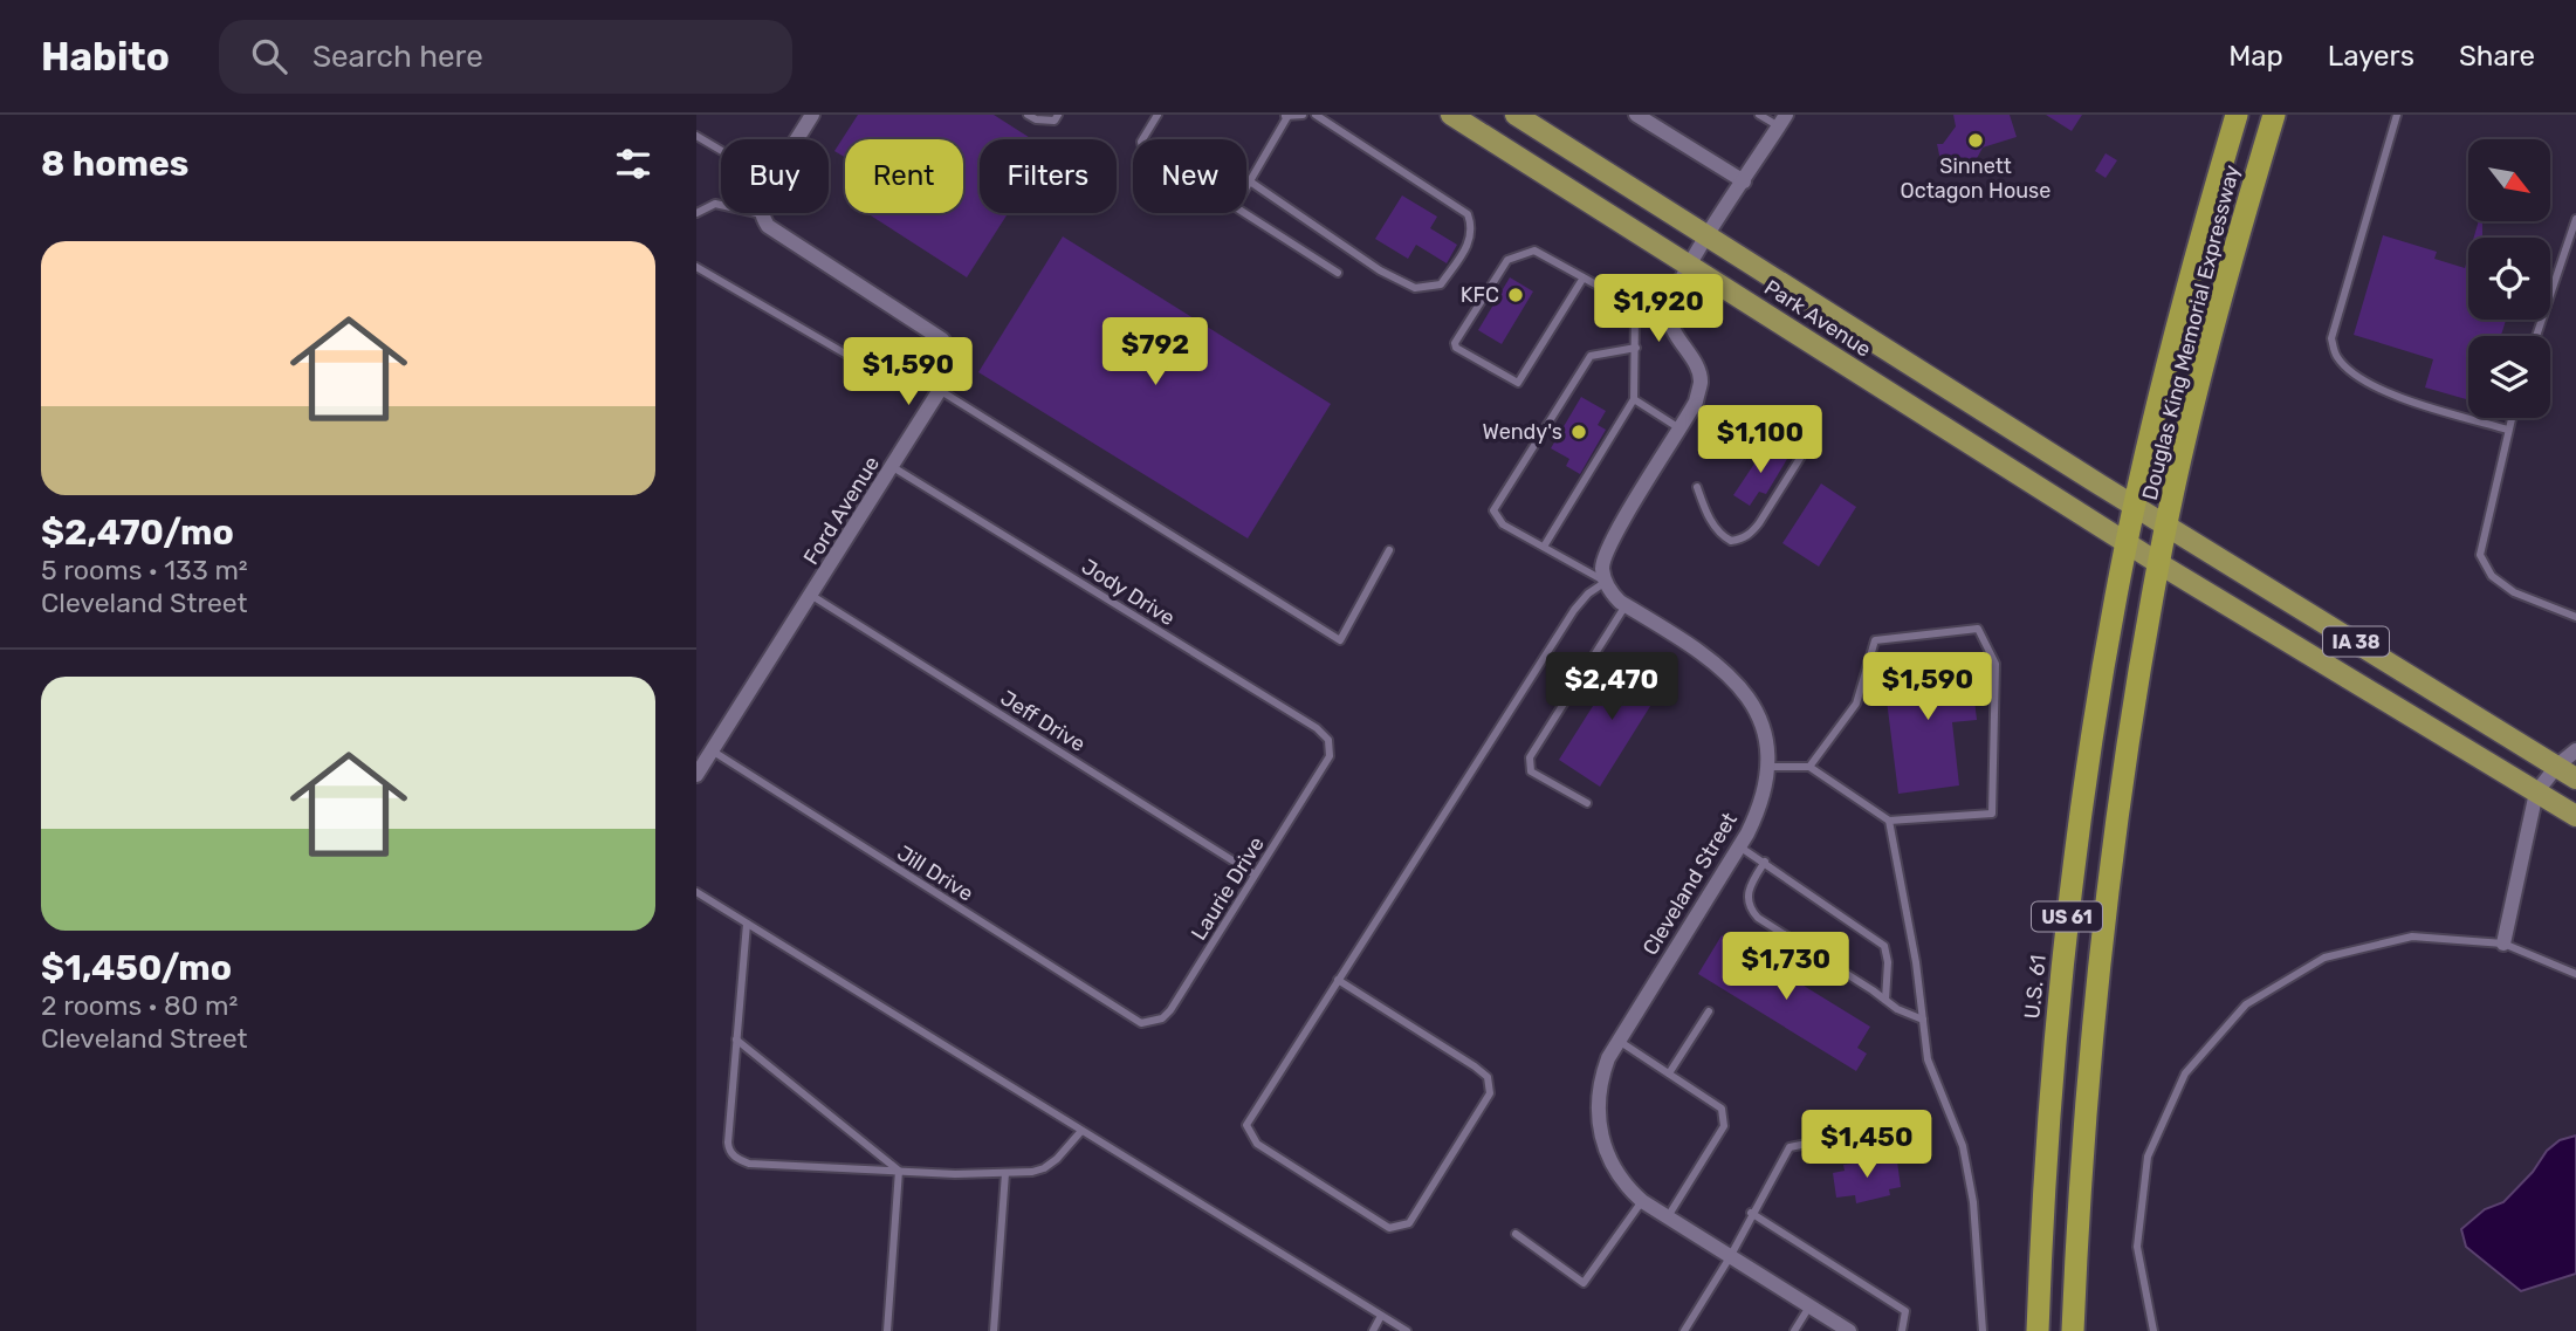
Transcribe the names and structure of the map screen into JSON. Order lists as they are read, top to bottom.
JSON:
{
  "streets": {
    "highway": ["Douglas King Memorial Expressway", "US 61", "U.S. 61"],
    "main road": ["Park Avenue", "IA 38"],
    "street": ["Ford Avenue", "Cleveland Street"],
    "lane": [
      "Jody Drive",
      "Jeff Drive",
      "Jill Drive",
      "Laurie Drive"
    ]
  },
  "crossings": [
    ["Park Avenue", "Douglas King Memorial Expressway"],
    ["Park Avenue", "IA 38"],
    ["Park Avenue", "US 61"],
    ["Park Avenue", "U.S. 61"],
    ["Douglas King Memorial Expressway", "IA 38"],
    ["Douglas King Memorial Expressway", "US 61"],
    ["Douglas King Memorial Expressway", "U.S. 61"],
    ["Ford Avenue", "Jody Drive"],
    ["Ford Avenue", "Jeff Drive"],
    ["Ford Avenue", "Jill Drive"],
    ["Jody Drive", "Laurie Drive"],
    ["IA 38", "US 61"],
    ["IA 38", "U.S. 61"],
    ["Jeff Drive", "Laurie Drive"],
    ["Jill Drive", "Laurie Drive"]
  ],
  "places": ["Sinnett Octagon House", "KFC", "Wendy's"],
  "north": "bottom right",
  "page": {
    "header": "Habito",
    "search": "Search here",
    "nav": ["Map", "Layers", "Share"],
    "heading": "8 homes",
    "chip": [
      "Buy",
      "Rent",
      "Filters",
      "New"
    ],
    "list": [
      {
        "name": "$2,470/mo",
        "note": "5 rooms · 133 m² · Cleveland Street"
      },
      {
        "name": "$1,450/mo",
        "note": "2 rooms · 80 m² · Cleveland Street"
      }
    ],
    "price": [
      "$1,920",
      "$792",
      "$1,590",
      "$1,100",
      "$2,470",
      "$1,590",
      "$1,730",
      "$1,450"
    ]
  }
}
